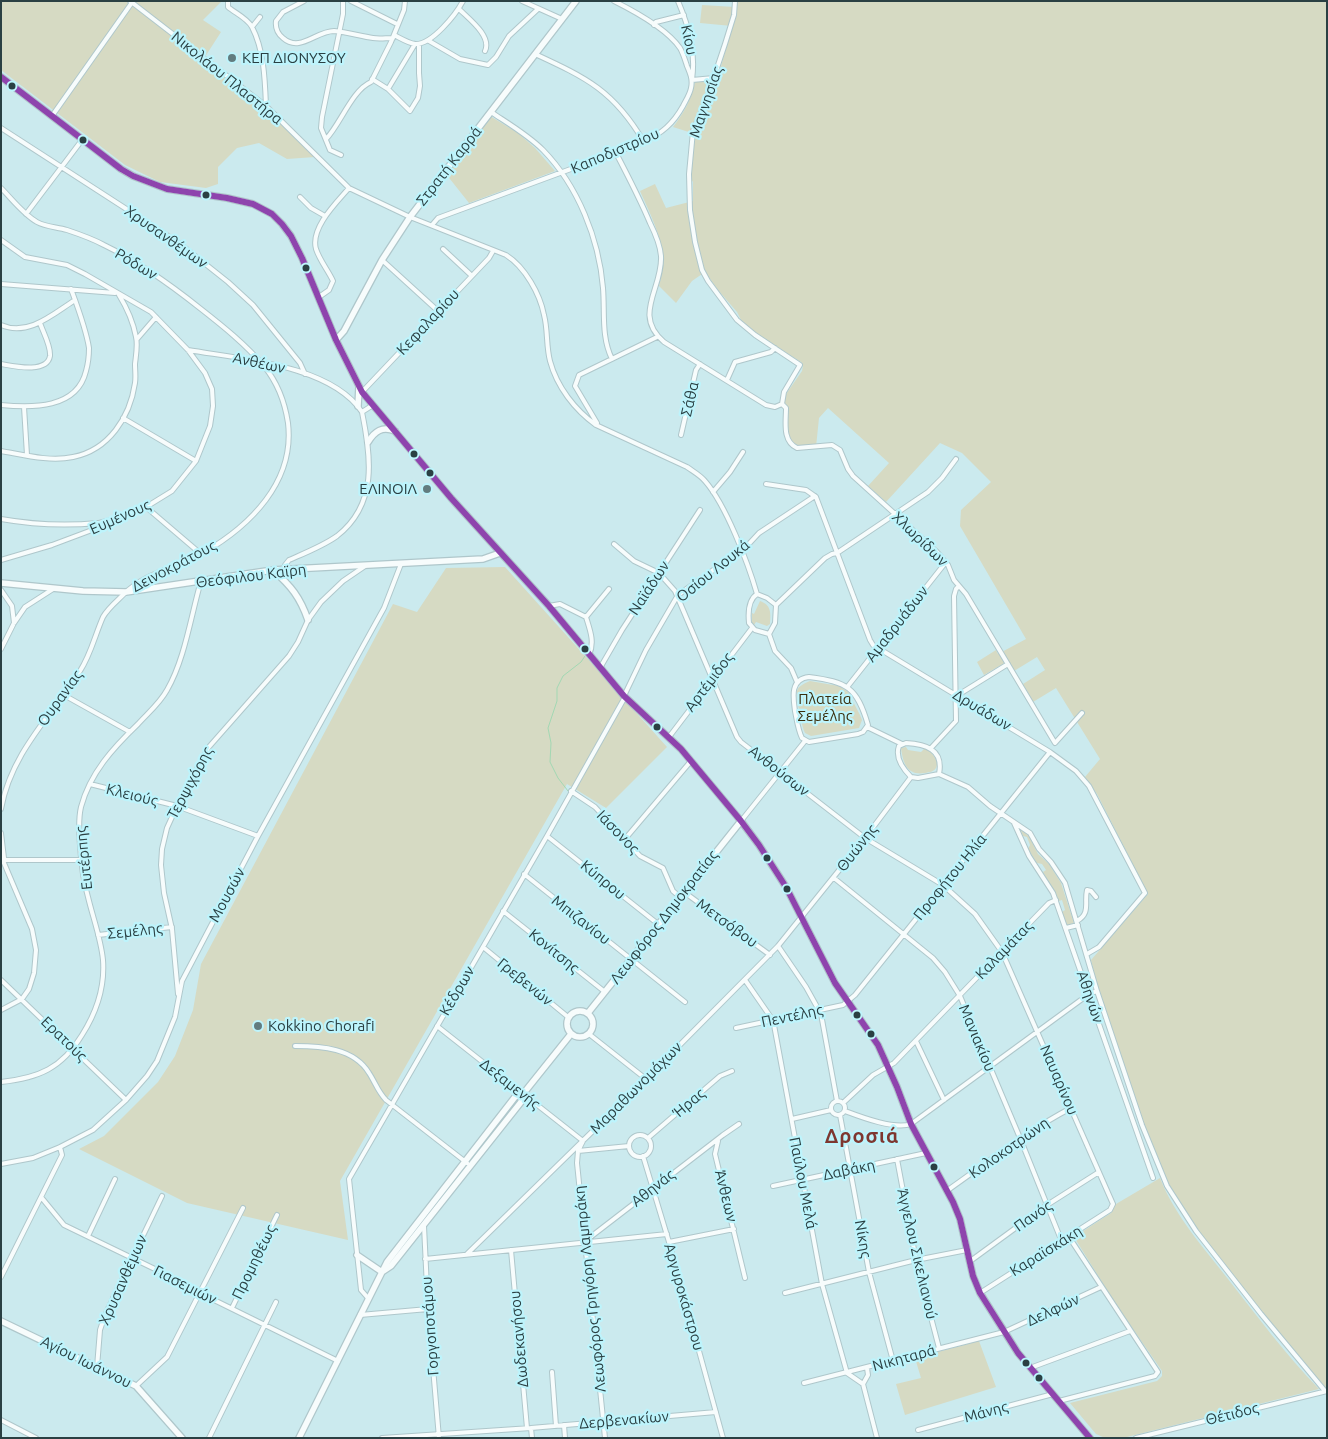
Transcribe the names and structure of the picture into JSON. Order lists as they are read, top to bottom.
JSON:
{
  "streets": {
    "street": [
      "Κίου",
      "Νικολάου Πλαστήρα",
      "Μαγνησίας",
      "Καποδιστρίου",
      "Στρατή Καρρά",
      "Χρυσανθέμων",
      "Ρόδων",
      "Κεφαλαρίου",
      "Ανθέων",
      "Σάθα",
      "Ευμένους",
      "Χλωρίδων",
      "Δεινοκράτους",
      "Οσίου Λουκά",
      "Θεόφιλου Καϊρη",
      "Ναϊάδων",
      "Αμαδρυάδων",
      "Αρτέμιδος",
      "Ουρανίας",
      "Δρυάδων",
      "Ανθούσων",
      "Τερψιχόρης",
      "Κλειούς",
      "Ιάσονος",
      "Θυώνης",
      "Ευτέρπης",
      "Προφήτου Ηλία",
      "Κύπρου",
      "Μουσών",
      "Λεωφόρος Δημοκρατίας",
      "Μπιζανίου",
      "Μετσόβου",
      "Σεμέλης",
      "Καλαμάτας",
      "Κονίτσης",
      "Γρεβενών",
      "Κέδρων",
      "Αθηνών",
      "Πεντέλης",
      "Μανιακίου",
      "Ερατούς",
      "Ναυαρίνου",
      "Δεξαμενής",
      "Μαραθωνομάχων",
      "Ήρας",
      "Κολοκοτρώνη",
      "Δαβάκη",
      "Παύλου Μελά",
      "Αθηνάς",
      "Άνθεων",
      "Πανός",
      "Νίκης",
      "Καραϊσκάκη",
      "Άγγελου Σικελιανού",
      "Προμηθέως",
      "Γιασεμιών",
      "Λεωφόρος Γρηγόρη Λαμπράκη",
      "Αργυροκάστρου",
      "Δελφών",
      "Γοργοποτάμου",
      "Δωδεκανήσου",
      "Νικηταρά",
      "Αγίου Ιωάννου",
      "Μάνης",
      "Θέτιδος",
      "Δερβενακίων"
    ]
  },
  "crossings": [
    ["Κίου", "Καποδιστρίου"],
    ["Νικολάου Πλαστήρα", "Καποδιστρίου"],
    ["Νικολάου Πλαστήρα", "Στρατή Καρρά"],
    ["Νικολάου Πλαστήρα", "Κεφαλαρίου"],
    ["Νικολάου Πλαστήρα", "Οσίου Λουκά"],
    ["Νικολάου Πλαστήρα", "Αρτέμιδος"],
    ["Μαγνησίας", "Χλωρίδων"],
    ["Χρυσανθέμων", "Ανθέων"],
    ["Χρυσανθέμων", "Γιασεμιών"],
    ["Χρυσανθέμων", "Αγίου Ιωάννου"],
    ["Ρόδων", "Ανθέων"],
    ["Ρόδων", "Δεινοκράτους"],
    ["Ανθέων", "Ευμένους"],
    ["Ανθέων", "Δεινοκράτους"],
    ["Χλωρίδων", "Αμαδρυάδων"],
    ["Δεινοκράτους", "Θεόφιλου Καϊρη"],
    ["Δεινοκράτους", "Ουρανίας"],
    ["Οσίου Λουκά", "Δρυάδων"],
    ["Οσίου Λουκά", "Ανθούσων"],
    ["Οσίου Λουκά", "Κέδρων"],
    ["Θεόφιλου Καϊρη", "Ουρανίας"],
    ["Θεόφιλου Καϊρη", "Τερψιχόρης"],
    ["Θεόφιλου Καϊρη", "Ευτέρπης"],
    ["Θεόφιλου Καϊρη", "Μουσών"],
    ["Ναϊάδων", "Ανθούσων"],
    ["Αμαδρυάδων", "Δρυάδων"],
    ["Αρτέμιδος", "Ανθούσων"],
    ["Δρυάδων", "Προφήτου Ηλία"],
    ["Δρυάδων", "Αθηνών"],
    ["Ανθούσων", "Θυώνης"],
    ["Ανθούσων", "Προφήτου Ηλία"],
    ["Ανθούσων", "Καλαμάτας"],
    ["Ανθούσων", "Ναυαρίνου"],
    ["Τερψιχόρης", "Κλειούς"],
    ["Τερψιχόρης", "Μουσών"],
    ["Τερψιχόρης", "Σεμέλης"],
    ["Τερψιχόρης", "Ερατούς"],
    ["Κλειούς", "Ευτέρπης"],
    ["Κλειούς", "Μουσών"],
    ["Ιάσονος", "Λεωφόρος Δημοκρατίας"],
    ["Ιάσονος", "Μετσόβου"],
    ["Ιάσονος", "Κέδρων"],
    ["Θυώνης", "Αθηνών"],
    ["Θυώνης", "Μανιακίου"],
    ["Θυώνης", "Μαραθωνομάχων"],
    ["Ευτέρπης", "Σεμέλης"],
    ["Ευτέρπης", "Ερατούς"],
    ["Προφήτου Ηλία", "Αθηνών"],
    ["Προφήτου Ηλία", "Πεντέλης"],
    ["Προφήτου Ηλία", "Μανιακίου"],
    ["Κύπρου", "Λεωφόρος Δημοκρατίας"],
    ["Κύπρου", "Κέδρων"],
    ["Λεωφόρος Δημοκρατίας", "Μπιζανίου"],
    ["Λεωφόρος Δημοκρατίας", "Μετσόβου"],
    ["Λεωφόρος Δημοκρατίας", "Κονίτσης"],
    ["Λεωφόρος Δημοκρατίας", "Γρεβενών"],
    ["Μπιζανίου", "Κέδρων"],
    ["Μετσόβου", "Πεντέλης"],
    ["Μετσόβου", "Μαραθωνομάχων"],
    ["Καλαμάτας", "Αθηνών"],
    ["Καλαμάτας", "Μανιακίου"],
    ["Καλαμάτας", "Ναυαρίνου"],
    ["Καλαμάτας", "Νίκης"],
    ["Κονίτσης", "Κέδρων"],
    ["Γρεβενών", "Κέδρων"],
    ["Κέδρων", "Δεξαμενής"],
    ["Αθηνών", "Θέτιδος"],
    ["Πεντέλης", "Παύλου Μελά"],
    ["Μανιακίου", "Κολοκοτρώνη"],
    ["Μανιακίου", "Πανός"],
    ["Μανιακίου", "Καραϊσκάκη"],
    ["Ναυαρίνου", "Κολοκοτρώνη"],
    ["Ναυαρίνου", "Πανός"],
    ["Ναυαρίνου", "Καραϊσκάκη"],
    ["Δεξαμενής", "Μαραθωνομάχων"],
    ["Δεξαμενής", "Λεωφόρος Γρηγόρη Λαμπράκη"],
    ["Μαραθωνομάχων", "Παύλου Μελά"],
    ["Μαραθωνομάχων", "Λεωφόρος Γρηγόρη Λαμπράκη"],
    ["Ήρας", "Αργυροκάστρου"],
    ["Δαβάκη", "Παύλου Μελά"],
    ["Δαβάκη", "Νίκης"],
    ["Δαβάκη", "Άγγελου Σικελιανού"],
    ["Παύλου Μελά", "Νικηταρά"],
    ["Αθηνάς", "Άνθεων"],
    ["Αθηνάς", "Λεωφόρος Γρηγόρη Λαμπράκη"],
    ["Αθηνάς", "Αργυροκάστρου"],
    ["Νίκης", "Νικηταρά"],
    ["Άγγελου Σικελιανού", "Νικηταρά"],
    ["Προμηθέως", "Γιασεμιών"],
    ["Λεωφόρος Γρηγόρη Λαμπράκη", "Δερβενακίων"],
    ["Αργυροκάστρου", "Δερβενακίων"],
    ["Δελφών", "Νικηταρά"],
    ["Γοργοποτάμου", "Δερβενακίων"],
    ["Δωδεκανήσου", "Δερβενακίων"]
  ],
  "districts": ["Δροσιά"],
  "parks": ["Πλατεία Σεμέλης"],
  "places": ["ΚΕΠ ΔΙΟΝΥΣΟΥ", "ΕΛΙΝΟΙΛ", "Kokkino Chorafi"]
}
